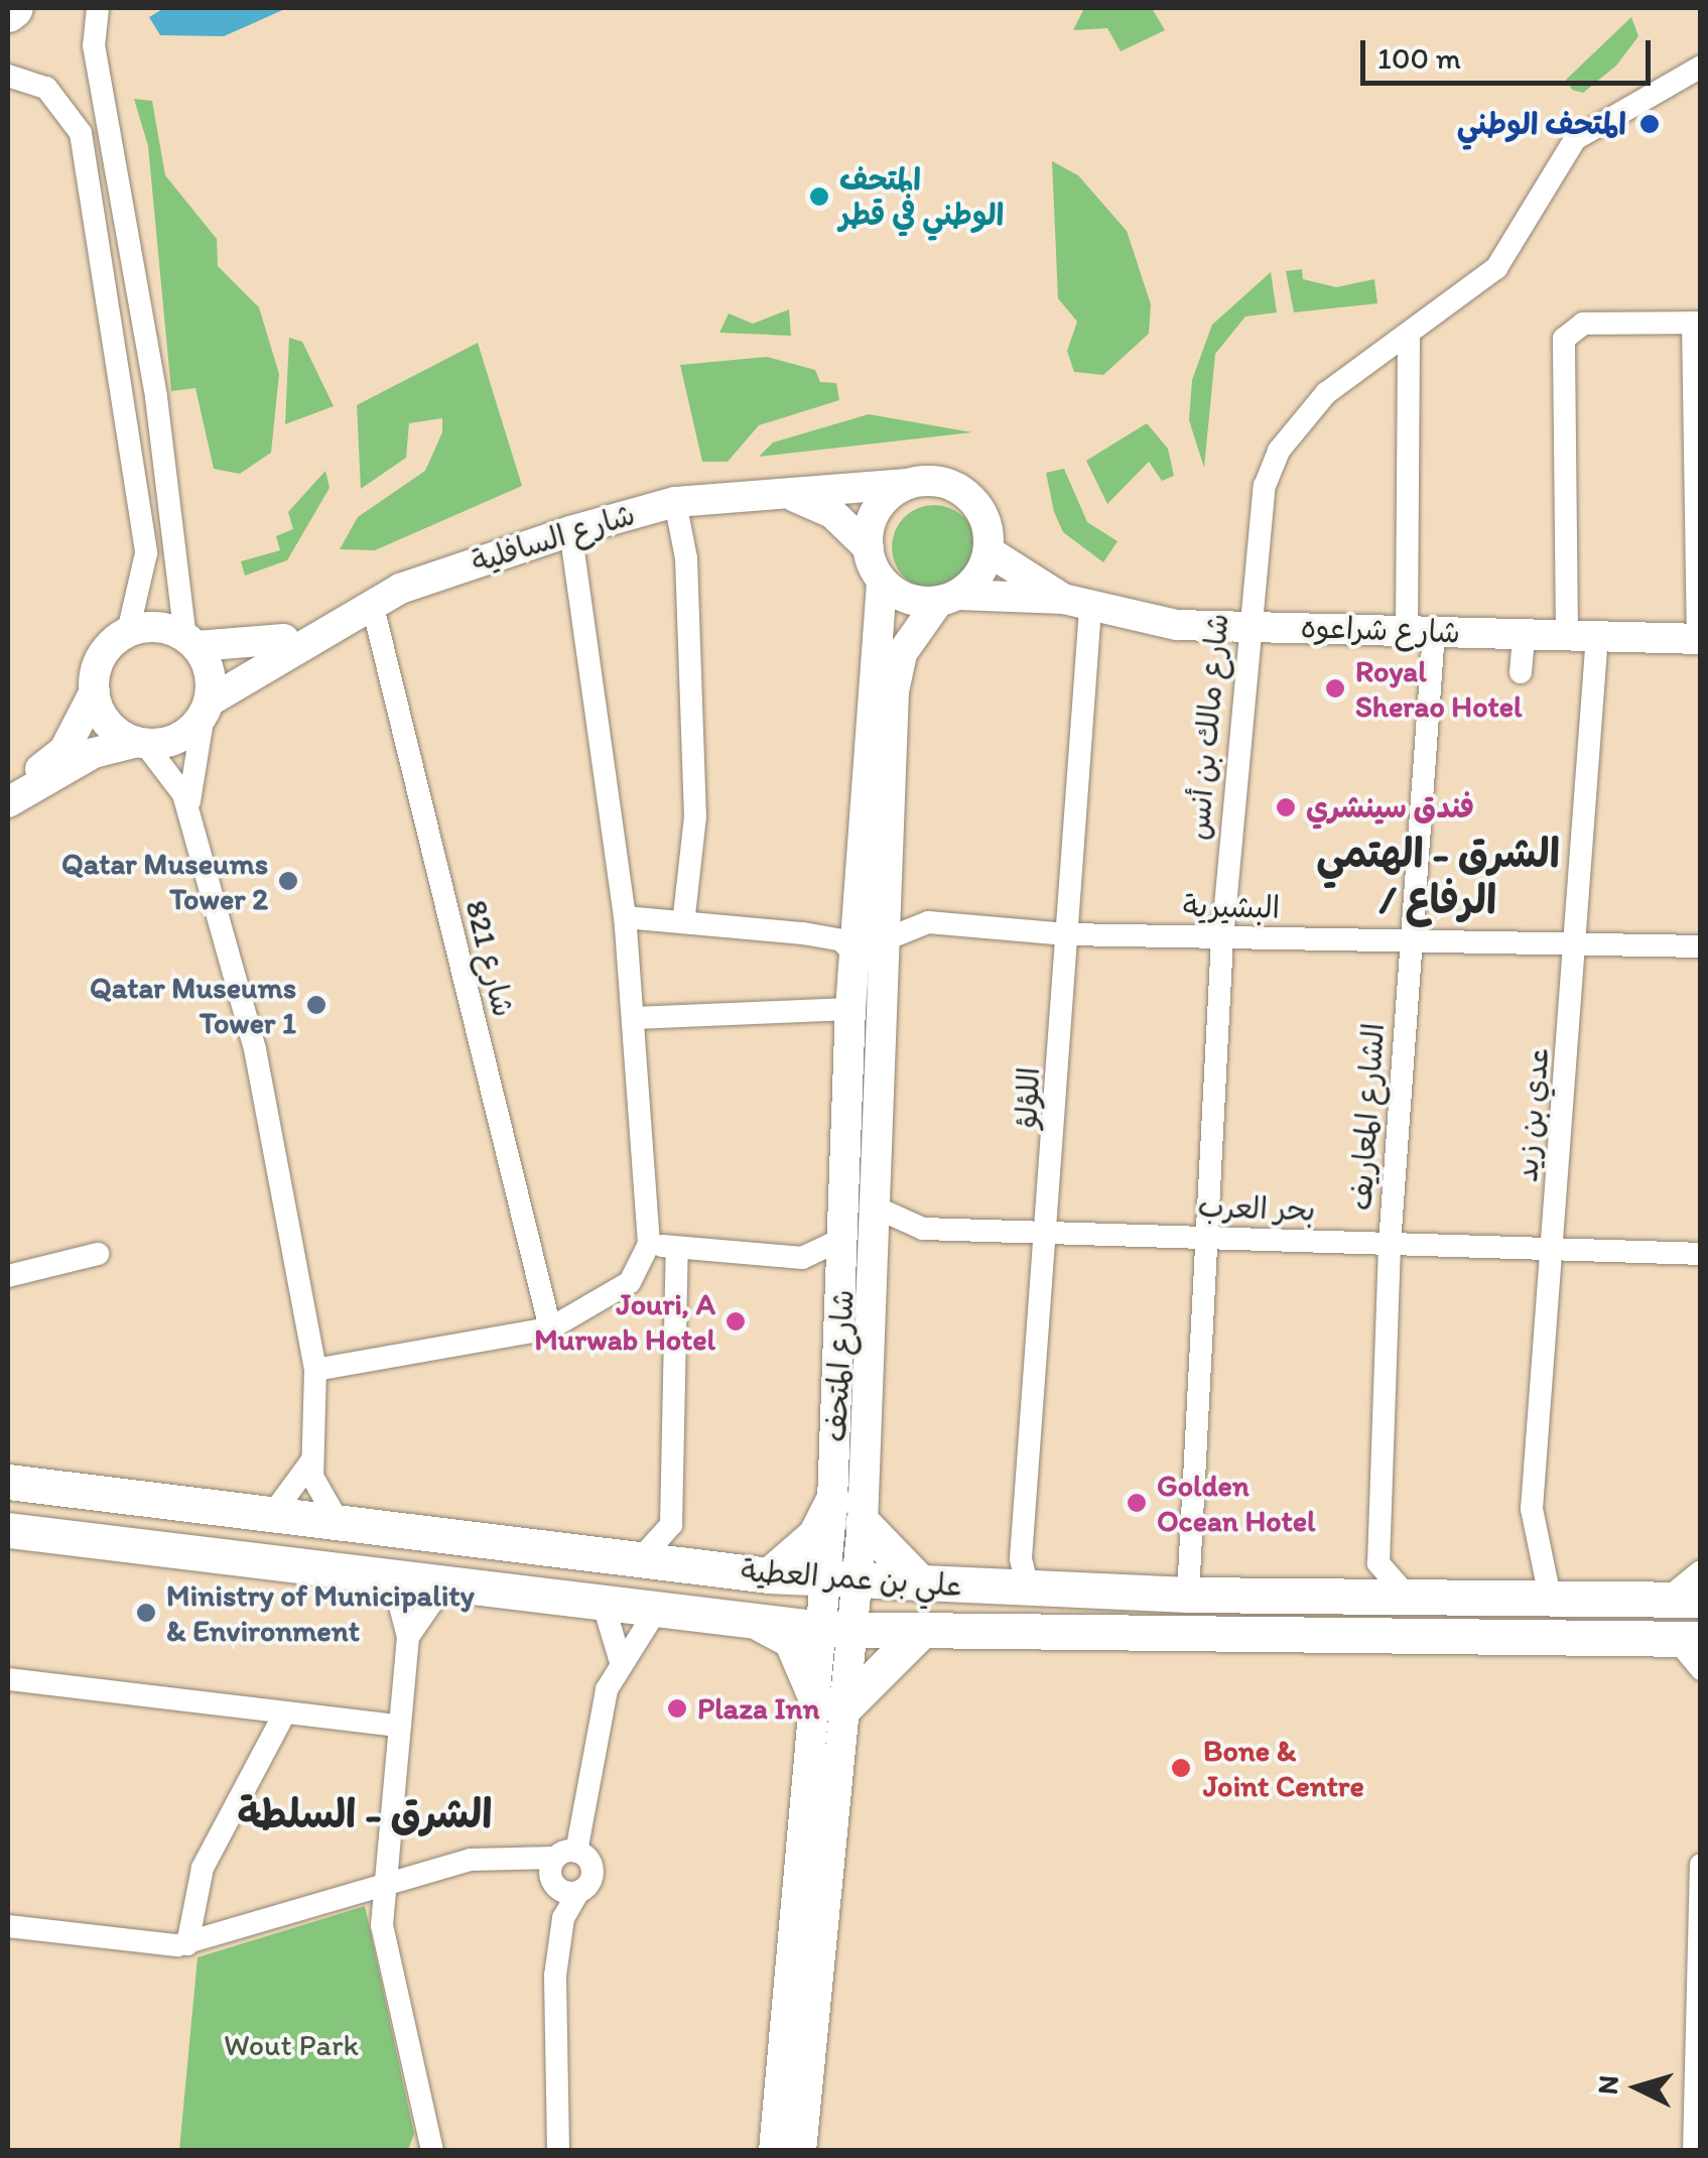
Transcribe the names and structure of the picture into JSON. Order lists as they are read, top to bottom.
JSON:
{
  "streets": {
    "main road": ["علي بن عمر العطية"],
    "street": [
      "شارع السافلية",
      "شارع شراعوه",
      "شارع مالك بن أنس",
      "البشيرية",
      "شارع 821",
      "اللؤلؤ",
      "عدي بن زيد",
      "الشارع المعاريف",
      "بحر العرب",
      "شارع المتحف"
    ]
  },
  "crossings": [
    ["شارع السافلية", "شارع شراعوه"],
    ["شارع السافلية", "شارع 821"],
    ["شارع السافلية", "شارع المتحف"],
    ["شارع شراعوه", "شارع مالك بن أنس"],
    ["شارع شراعوه", "اللؤلؤ"],
    ["شارع شراعوه", "عدي بن زيد"],
    ["شارع شراعوه", "الشارع المعاريف"],
    ["شارع شراعوه", "شارع المتحف"],
    ["شارع مالك بن أنس", "البشيرية"],
    ["شارع مالك بن أنس", "الشارع المعاريف"],
    ["شارع مالك بن أنس", "بحر العرب"],
    ["شارع مالك بن أنس", "علي بن عمر العطية"],
    ["البشيرية", "اللؤلؤ"],
    ["البشيرية", "عدي بن زيد"],
    ["البشيرية", "الشارع المعاريف"],
    ["البشيرية", "شارع المتحف"],
    ["اللؤلؤ", "بحر العرب"],
    ["اللؤلؤ", "علي بن عمر العطية"],
    ["عدي بن زيد", "بحر العرب"],
    ["عدي بن زيد", "علي بن عمر العطية"],
    ["الشارع المعاريف", "بحر العرب"],
    ["الشارع المعاريف", "علي بن عمر العطية"],
    ["بحر العرب", "شارع المتحف"],
    ["شارع المتحف", "علي بن عمر العطية"]
  ],
  "districts": ["الشرق - الهتمي / الرفاع", "الشرق - السلطة"],
  "parks": ["Wout Park"],
  "places": [
    "المتحف الوطني",
    "المتحف الوطني في قطر",
    "Royal Sherao Hotel",
    "فندق سينشري",
    "Qatar Museums Tower 2",
    "Qatar Museums Tower 1",
    "Jouri, A Murwab Hotel",
    "Golden Ocean Hotel",
    "Ministry of Municipality & Environment",
    "Plaza Inn",
    "Bone & Joint Centre"
  ],
  "scale_bar": "100 m",
  "north": "left"
}
